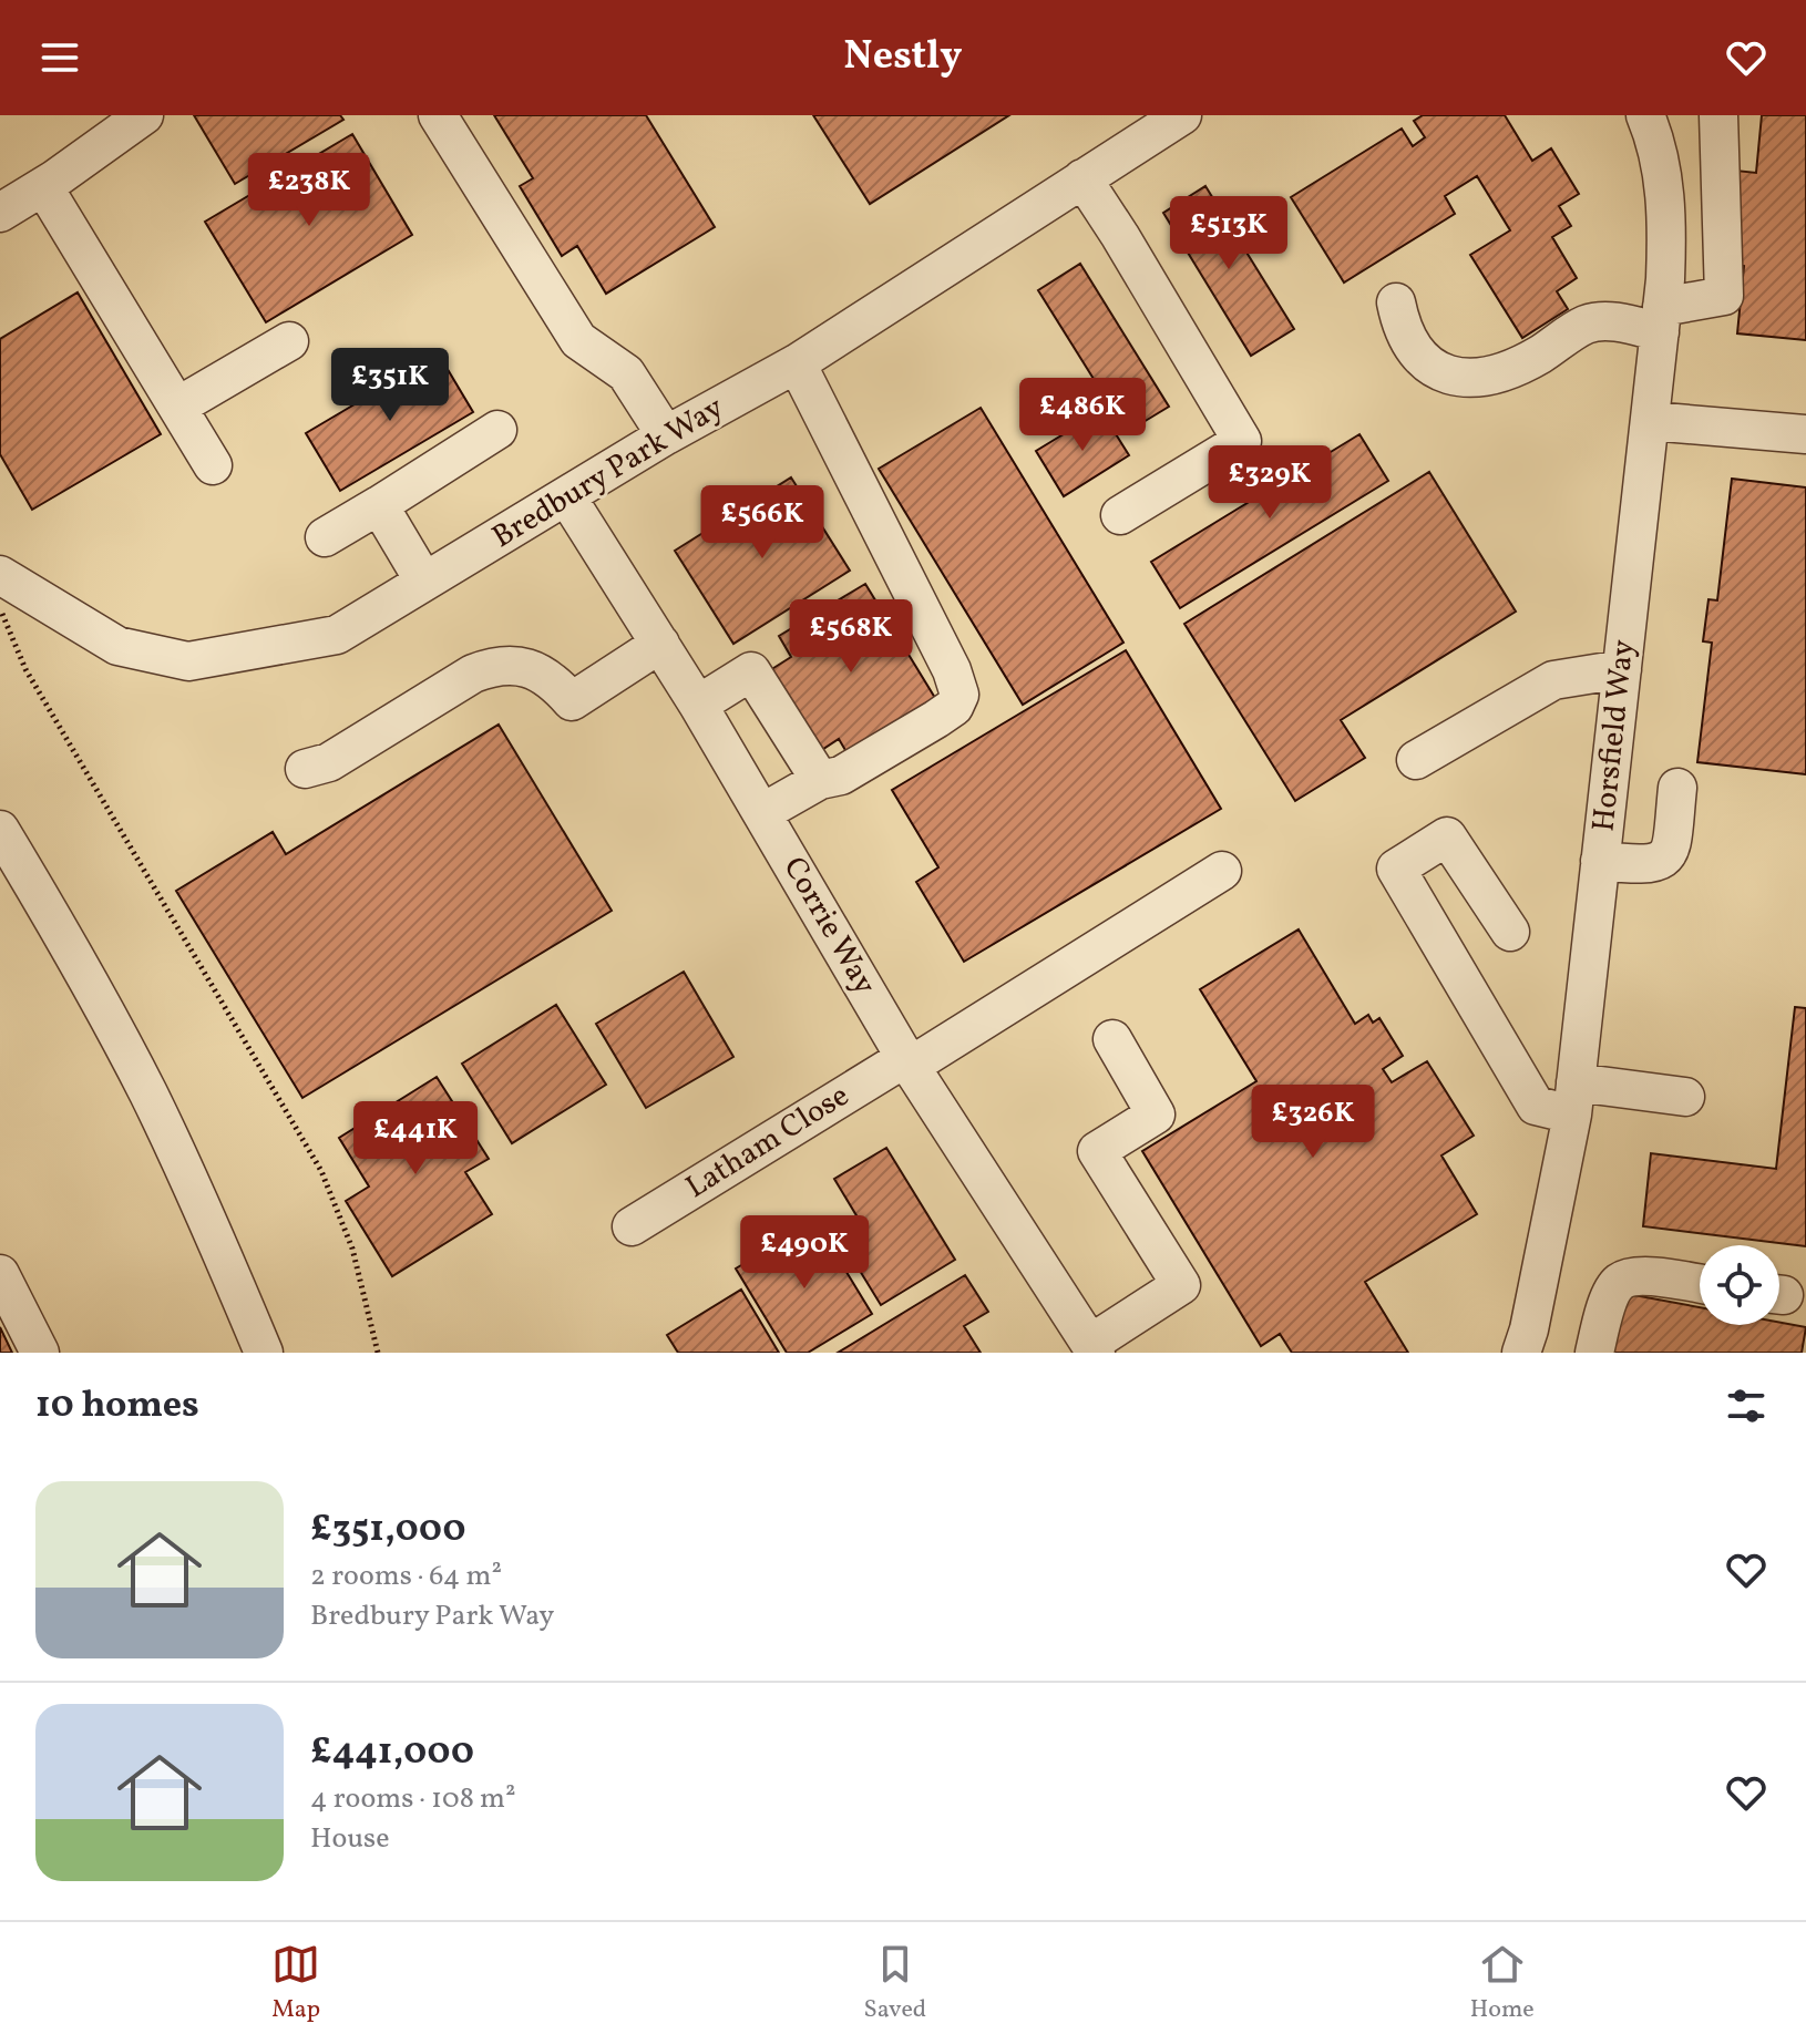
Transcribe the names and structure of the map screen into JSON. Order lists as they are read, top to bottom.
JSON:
{
  "streets": {
    "street": [
      "Bredbury Park Way",
      "Horsfield Way",
      "Corrie Way",
      "Latham Close"
    ]
  },
  "crossings": [
    ["Bredbury Park Way", "Corrie Way"],
    ["Corrie Way", "Latham Close"]
  ],
  "page": {
    "header": "Nestly",
    "price": [
      "£238K",
      "£513K",
      "£351K",
      "£486K",
      "£329K",
      "£566K",
      "£568K",
      "£326K",
      "£441K",
      "£490K"
    ],
    "heading": "10 homes",
    "list": [
      {
        "name": "£351,000",
        "note": "2 rooms · 64 m² · Bredbury Park Way"
      },
      {
        "name": "£441,000",
        "note": "4 rooms · 108 m² · House"
      }
    ],
    "tabs": ["Map", "Saved", "Home"]
  }
}
